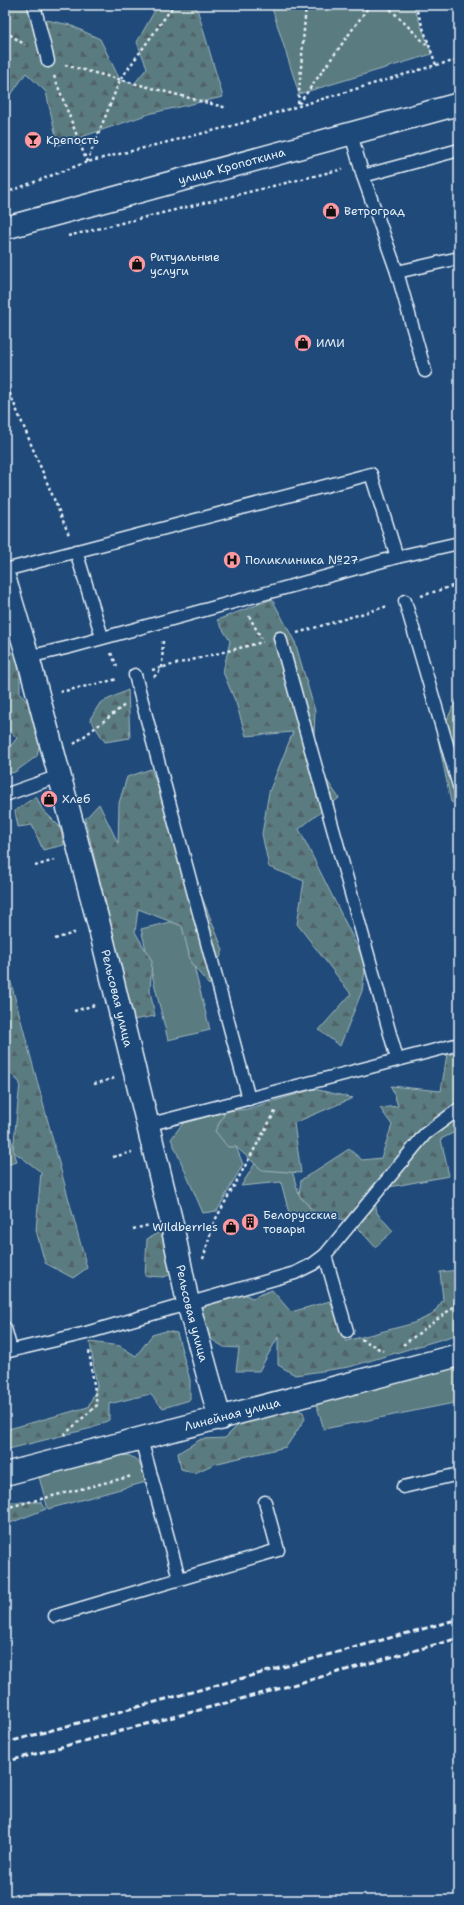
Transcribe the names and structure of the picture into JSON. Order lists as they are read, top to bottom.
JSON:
{
  "streets": {
    "street": ["улица Кропоткина", "Рельсовая улица", "Линейная улица"]
  },
  "crossings": [
    ["Рельсовая улица", "Линейная улица"]
  ],
  "places": {
    "bar": ["Крепость"],
    "shop": [
      "Ветроград",
      "Ритуальные услуги",
      "ИМИ",
      "Хлеб",
      "Wildberries"
    ],
    "hospital": ["Поликлиника №27"],
    "building": ["Белорусские товары"]
  }
}
